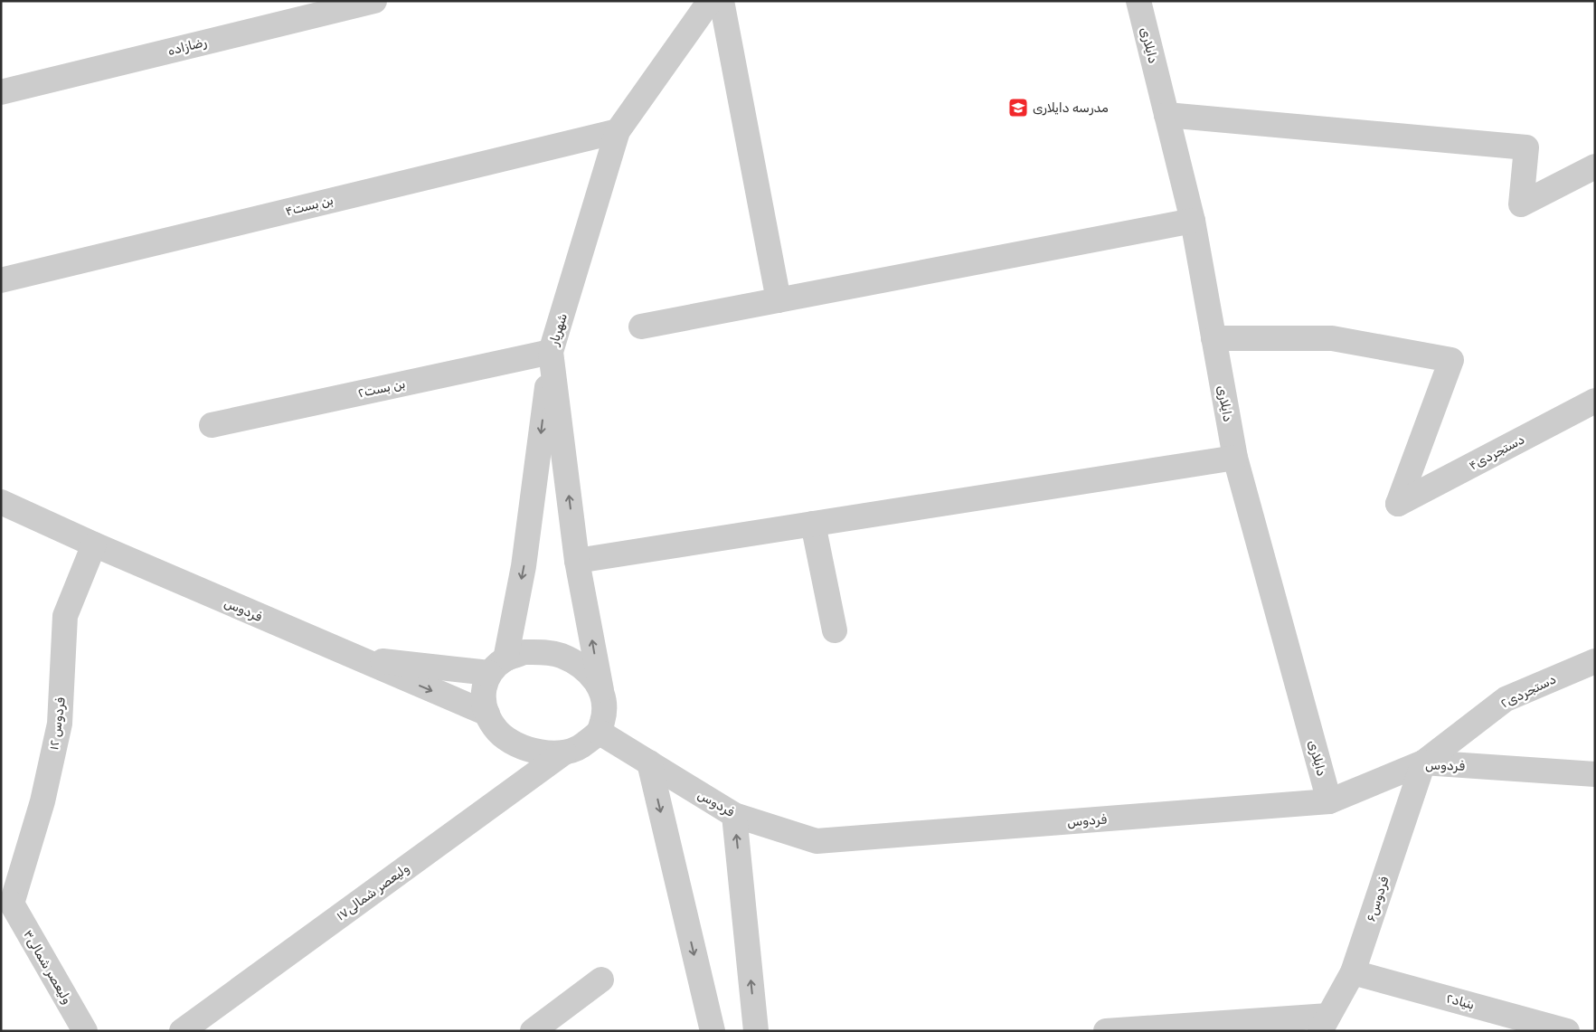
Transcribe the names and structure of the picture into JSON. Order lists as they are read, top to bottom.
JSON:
{
  "streets": {
    "street": [
      "دایلاری",
      "رضازاده",
      "بن بست۴",
      "شهریار",
      "بن بست۲",
      "دستجردی۴",
      "فردوس",
      "دستجردی۲",
      "فردوس ۱۲",
      "ولیعصر شمالی۱۷",
      "فردوس۶",
      "ولیعصر شمالی۳",
      "بنیاد۲"
    ]
  },
  "crossings": [
    ["دایلاری", "دستجردی۴"],
    ["دایلاری", "فردوس"],
    ["بن بست۴", "شهریار"],
    ["شهریار", "بن بست۲"],
    ["شهریار", "فردوس"],
    ["شهریار", "ولیعصر شمالی۱۷"],
    ["فردوس", "دستجردی۲"],
    ["فردوس", "فردوس ۱۲"],
    ["فردوس", "ولیعصر شمالی۱۷"],
    ["فردوس", "فردوس۶"],
    ["دستجردی۲", "فردوس۶"],
    ["فردوس ۱۲", "ولیعصر شمالی۳"],
    ["فردوس۶", "بنیاد۲"]
  ],
  "places": {
    "school or university": ["مدرسه دایلاری"]
  }
}
